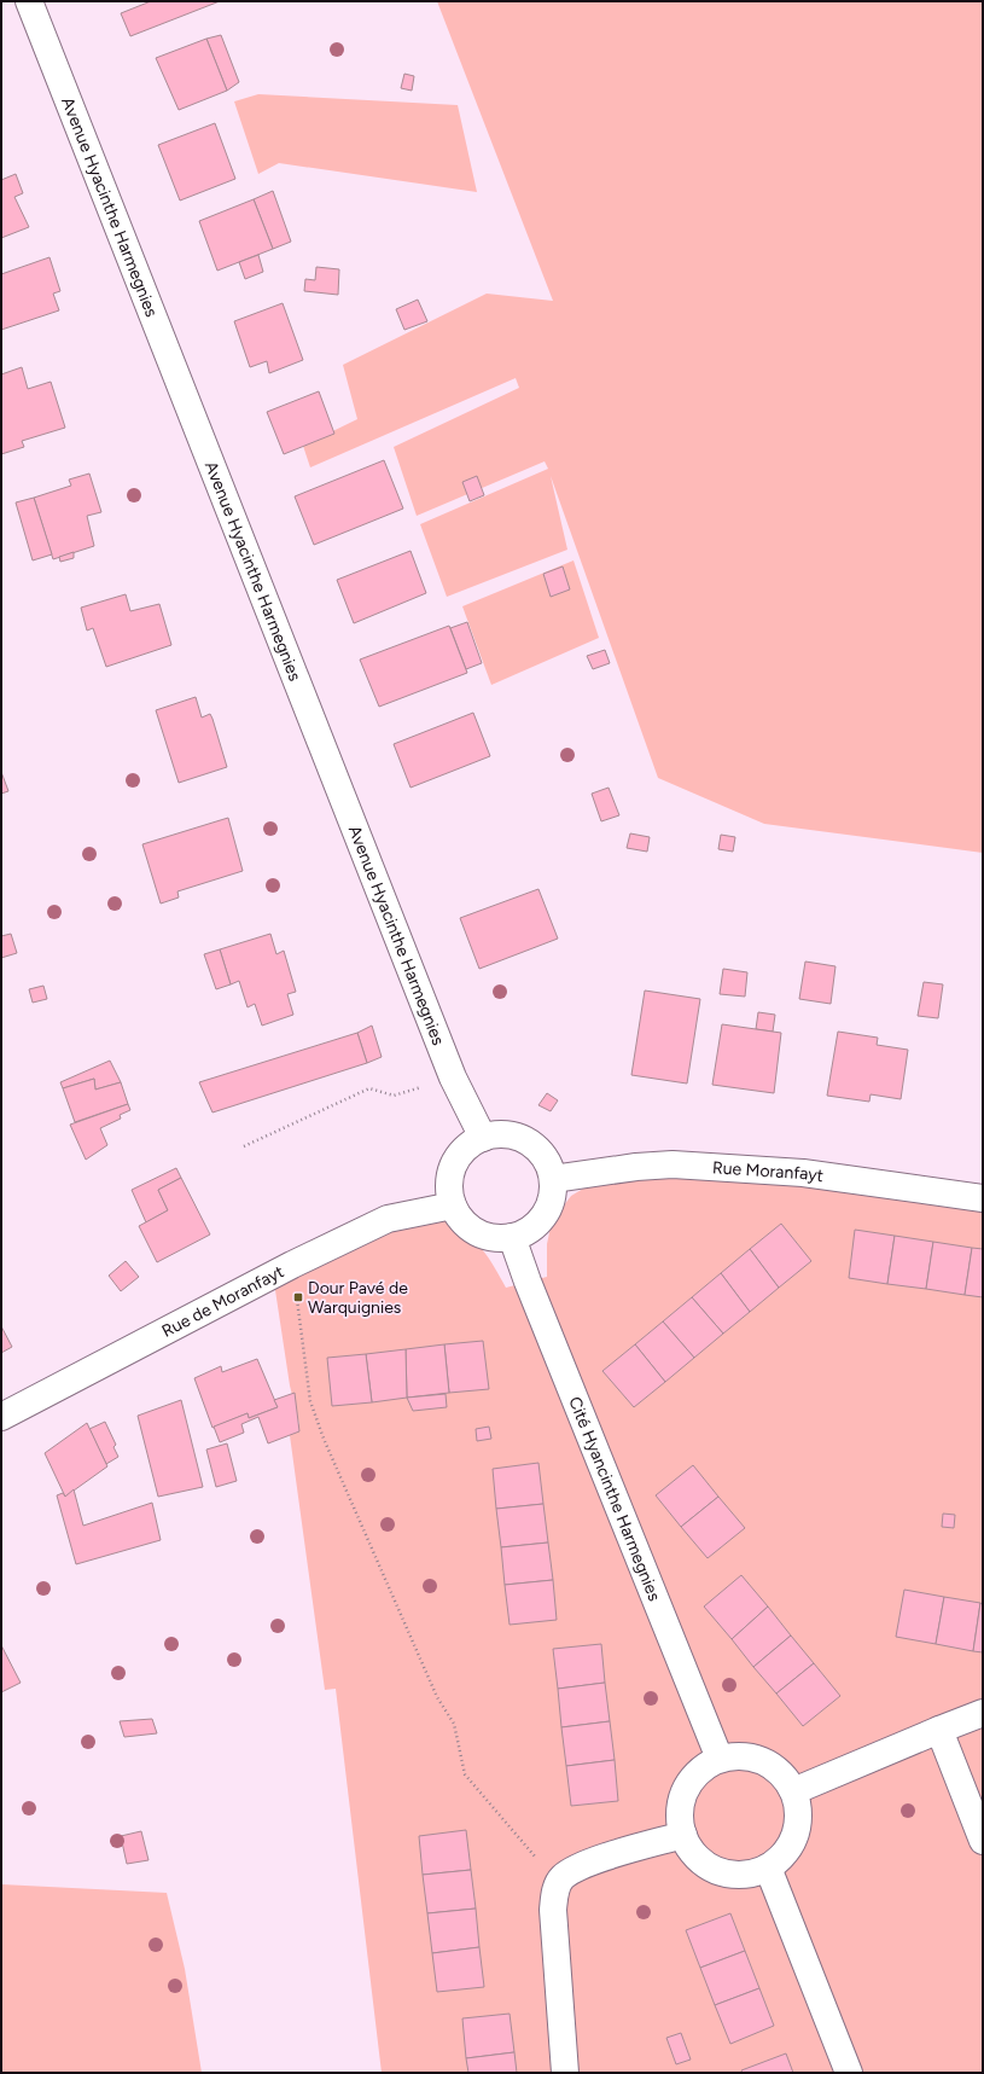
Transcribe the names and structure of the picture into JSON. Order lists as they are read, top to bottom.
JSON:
{
  "streets": {
    "street": [
      "Avenue Hyacinthe Harmegnies",
      "Rue Moranfayt",
      "Rue de Moranfayt",
      "Cité Hyancinthe Harmegnies"
    ]
  },
  "crossings": [
    ["Avenue Hyacinthe Harmegnies", "Rue Moranfayt"],
    ["Avenue Hyacinthe Harmegnies", "Rue de Moranfayt"],
    ["Avenue Hyacinthe Harmegnies", "Cité Hyancinthe Harmegnies"],
    ["Rue Moranfayt", "Rue de Moranfayt"],
    ["Rue Moranfayt", "Cité Hyancinthe Harmegnies"],
    ["Rue de Moranfayt", "Cité Hyancinthe Harmegnies"]
  ],
  "places": {
    "transit": ["Dour Pavé de Warquignies"]
  }
}
